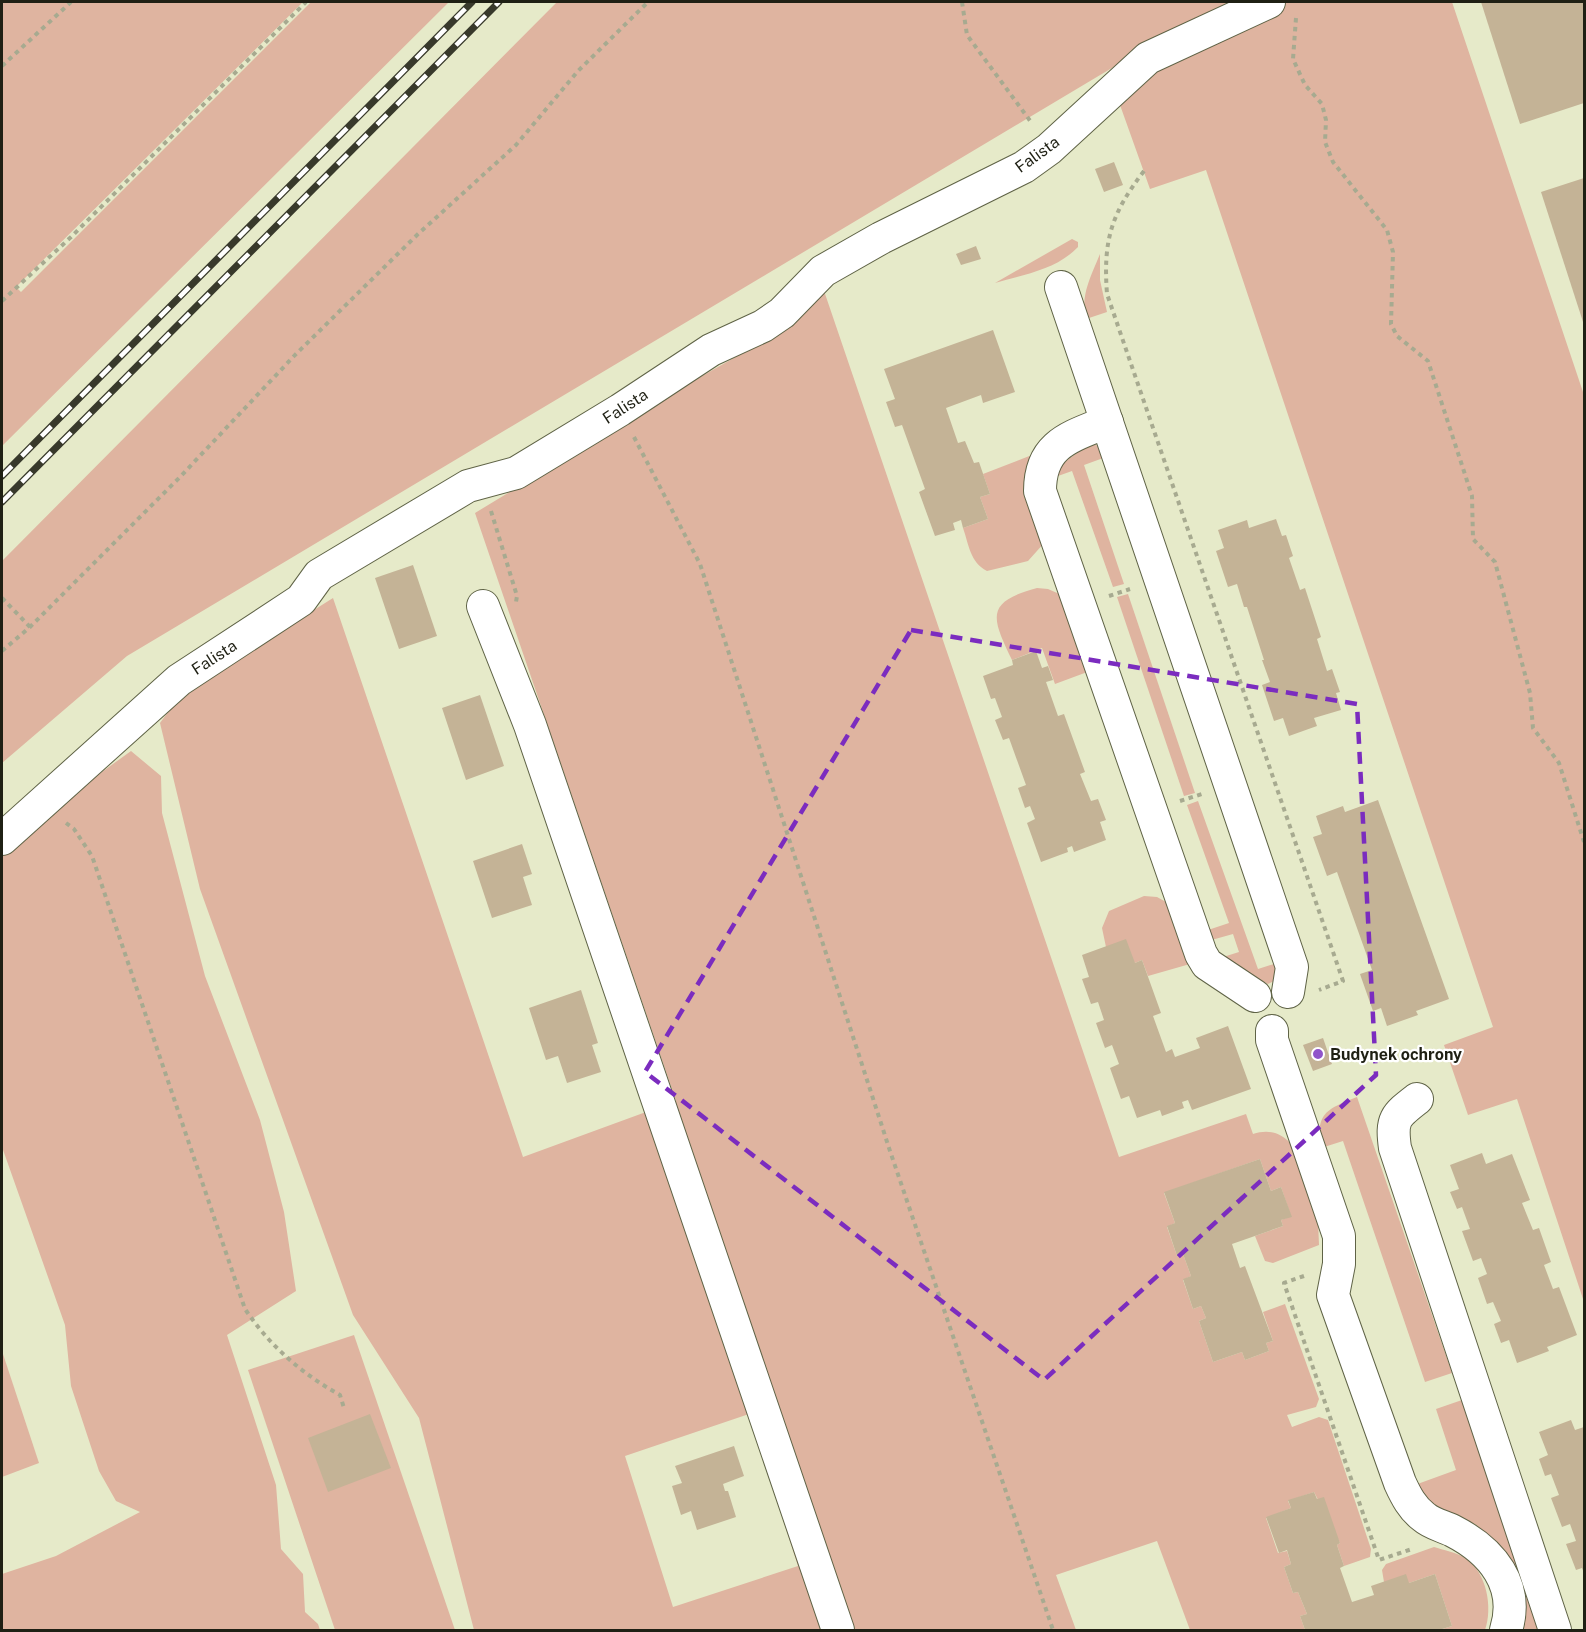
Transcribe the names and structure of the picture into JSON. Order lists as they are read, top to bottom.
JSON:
{
  "streets": {
    "lane": ["Falista"]
  },
  "places": ["Budynek ochrony"]
}
